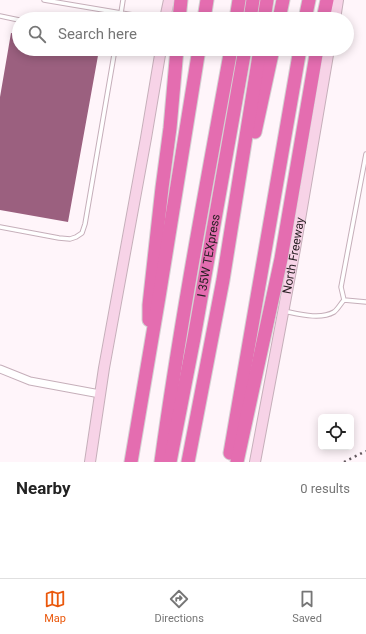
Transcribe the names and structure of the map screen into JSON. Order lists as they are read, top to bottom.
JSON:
{
  "streets": {
    "highway": ["I 35W TEXpress"],
    "main road": ["North Freeway"]
  },
  "page": {
    "search": "Search here",
    "heading": ["Nearby", "0 results"],
    "nav": ["Map", "Directions", "Saved"]
  }
}
